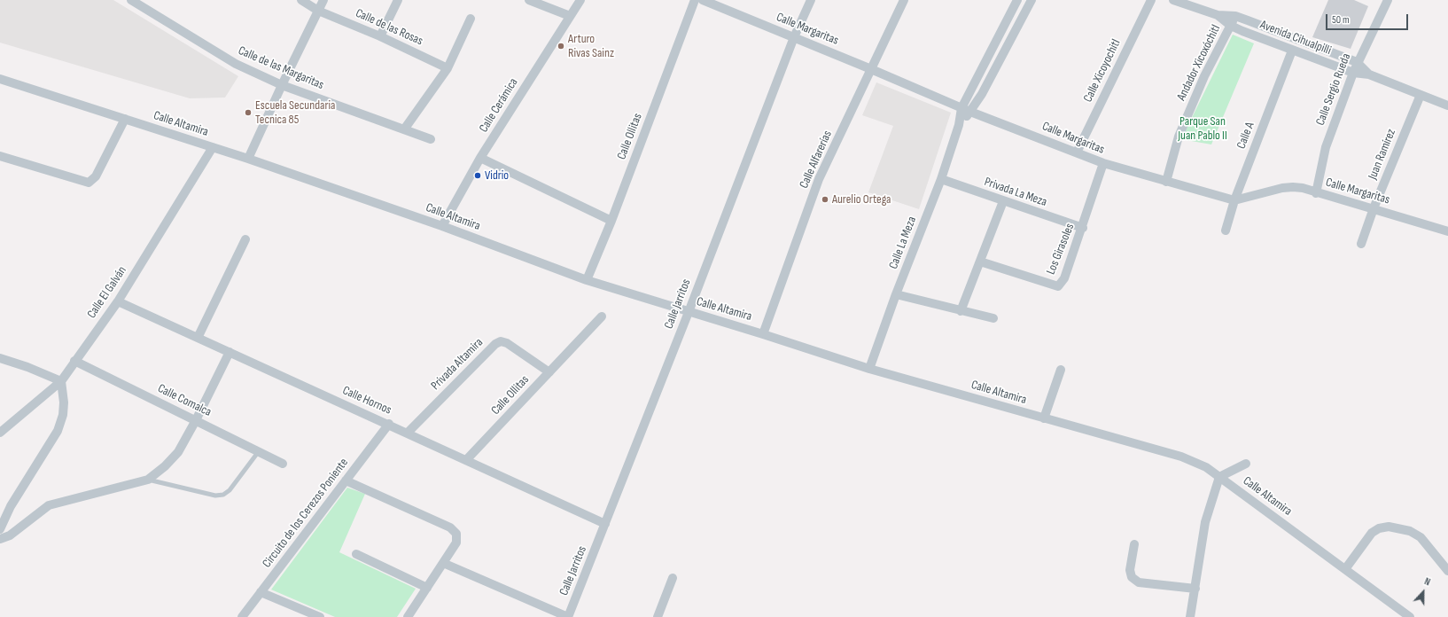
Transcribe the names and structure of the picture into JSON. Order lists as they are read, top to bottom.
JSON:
{
  "streets": {
    "street": [
      "Calle de las Rosas",
      "Calle Margaritas",
      "Avenida Cihualpilli",
      "Andador Xicoxóchitl",
      "Calle de las Margaritas",
      "Calle Xicoyochitl",
      "Calle Sergio Rueda",
      "Calle Cerámica",
      "Calle Altamira",
      "Calle A",
      "Calle Ollitas",
      "Juan Ramírez",
      "Calle Alfarerías",
      "Privada La Meza",
      "Calle La Meza",
      "Los Girasoles",
      "Calle El Galván",
      "Calle Jarritos",
      "Privada Altamira",
      "Calle Comalca",
      "Calle Hornos",
      "Circuito de los Cerezos Poniente"
    ]
  },
  "crossings": [
    ["Calle Margaritas", "Andador Xicoxóchitl"],
    ["Calle Margaritas", "Calle Xicoyochitl"],
    ["Calle Margaritas", "Calle Sergio Rueda"],
    ["Calle Margaritas", "Calle A"],
    ["Calle Margaritas", "Juan Ramírez"],
    ["Calle Margaritas", "Calle Alfarerías"],
    ["Calle Margaritas", "Calle La Meza"],
    ["Calle Margaritas", "Los Girasoles"],
    ["Calle Margaritas", "Calle Jarritos"],
    ["Avenida Cihualpilli", "Andador Xicoxóchitl"],
    ["Avenida Cihualpilli", "Calle Sergio Rueda"],
    ["Avenida Cihualpilli", "Calle A"],
    ["Avenida Cihualpilli", "Juan Ramírez"],
    ["Calle Cerámica", "Calle Altamira"],
    ["Calle Altamira", "Calle Ollitas"],
    ["Calle Altamira", "Calle Alfarerías"],
    ["Calle Altamira", "Calle La Meza"],
    ["Calle Altamira", "Calle El Galván"],
    ["Calle Altamira", "Calle Jarritos"],
    ["Calle Ollitas", "Privada Altamira"],
    ["Calle Ollitas", "Calle Hornos"],
    ["Privada La Meza", "Calle La Meza"],
    ["Privada La Meza", "Los Girasoles"],
    ["Calle El Galván", "Calle Comalca"],
    ["Calle El Galván", "Calle Hornos"],
    ["Calle Jarritos", "Calle Hornos"],
    ["Privada Altamira", "Calle Hornos"],
    ["Calle Hornos", "Circuito de los Cerezos Poniente"]
  ],
  "parks": ["Parque San Juan Pablo II"],
  "places": [
    "Arturo Rivas Sainz",
    "Escuela Secundaria Tecnica 85",
    "Vidrio",
    "Aurelio Ortega"
  ],
  "scale_bar": "50 m",
  "north": "top"
}
